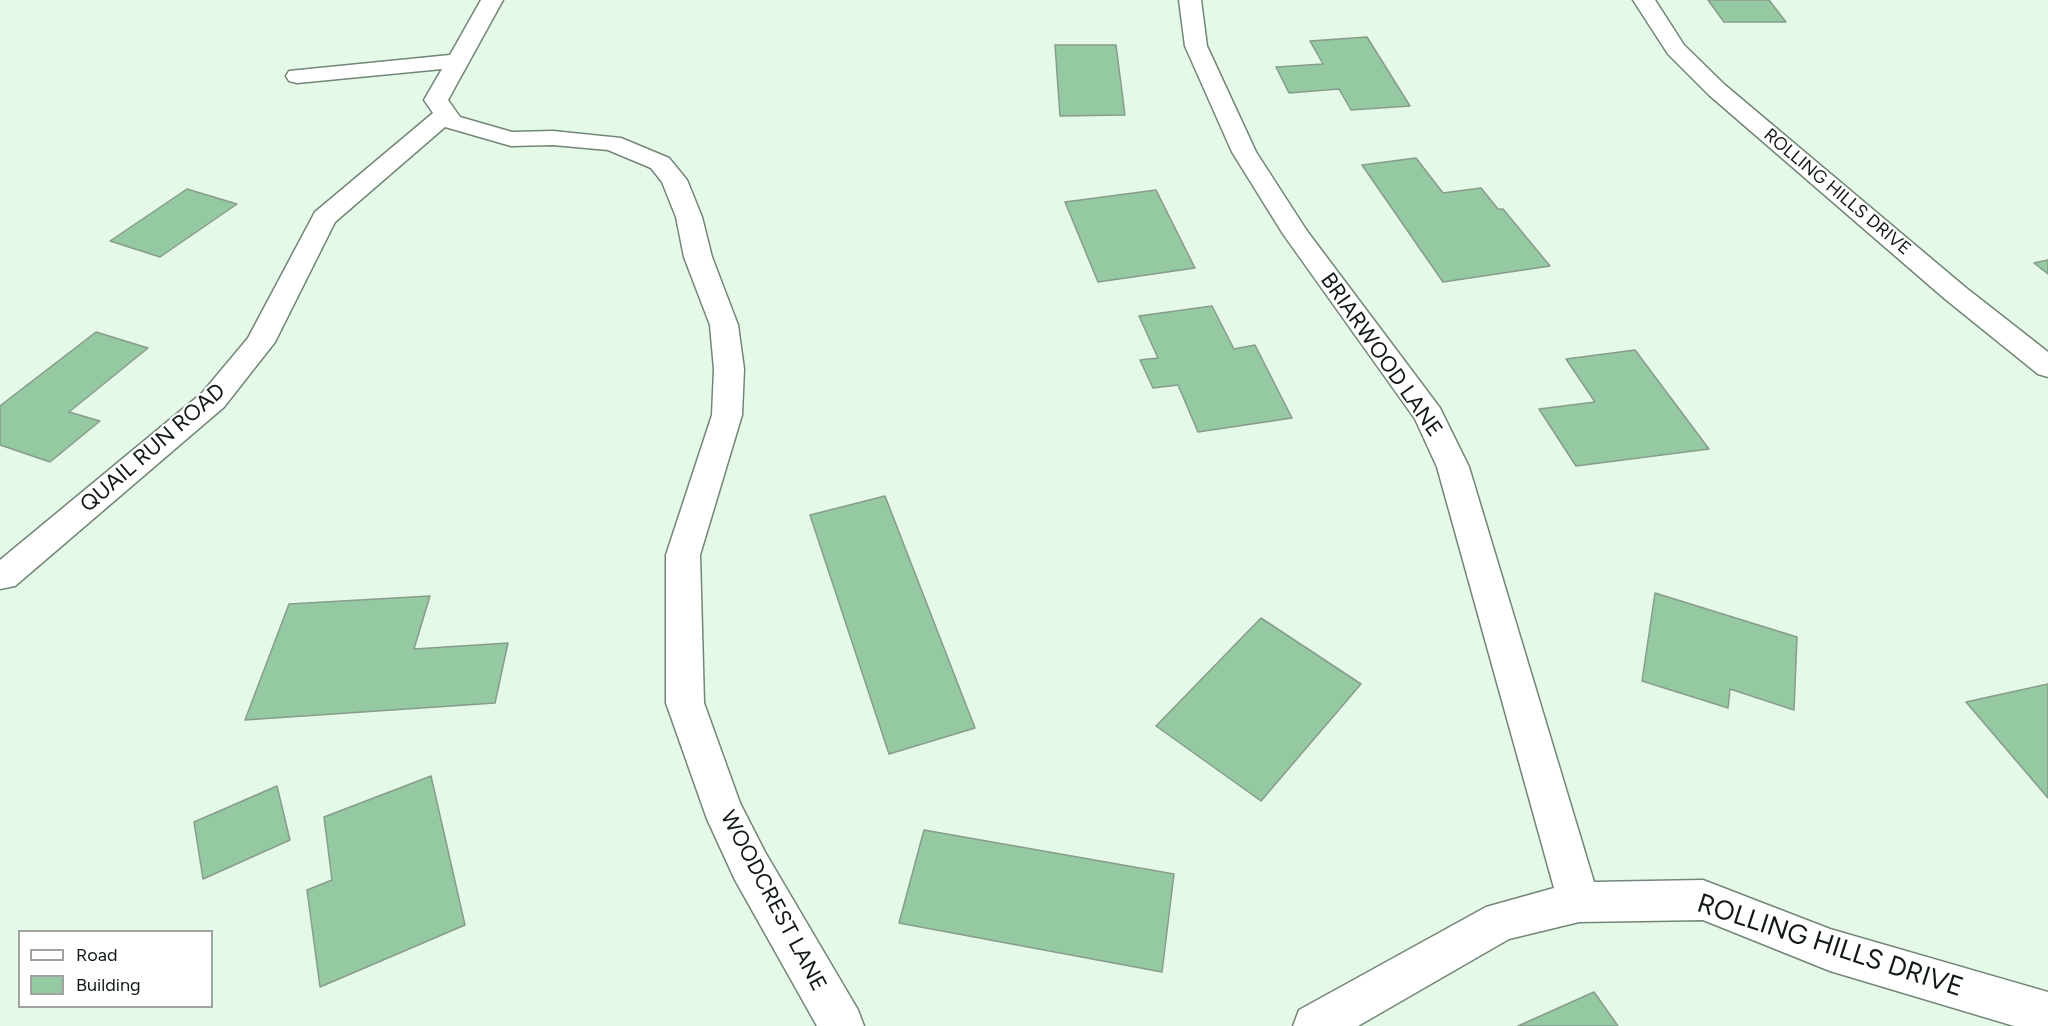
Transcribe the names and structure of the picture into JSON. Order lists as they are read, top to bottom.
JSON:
{
  "streets": {
    "street": [
      "ROLLING HILLS DRIVE",
      "BRIARWOOD LANE",
      "QUAIL RUN ROAD",
      "WOODCREST LANE"
    ]
  },
  "crossings": [
    ["ROLLING HILLS DRIVE", "BRIARWOOD LANE"],
    ["QUAIL RUN ROAD", "WOODCREST LANE"]
  ],
  "legend": ["Road", "Building"]
}
